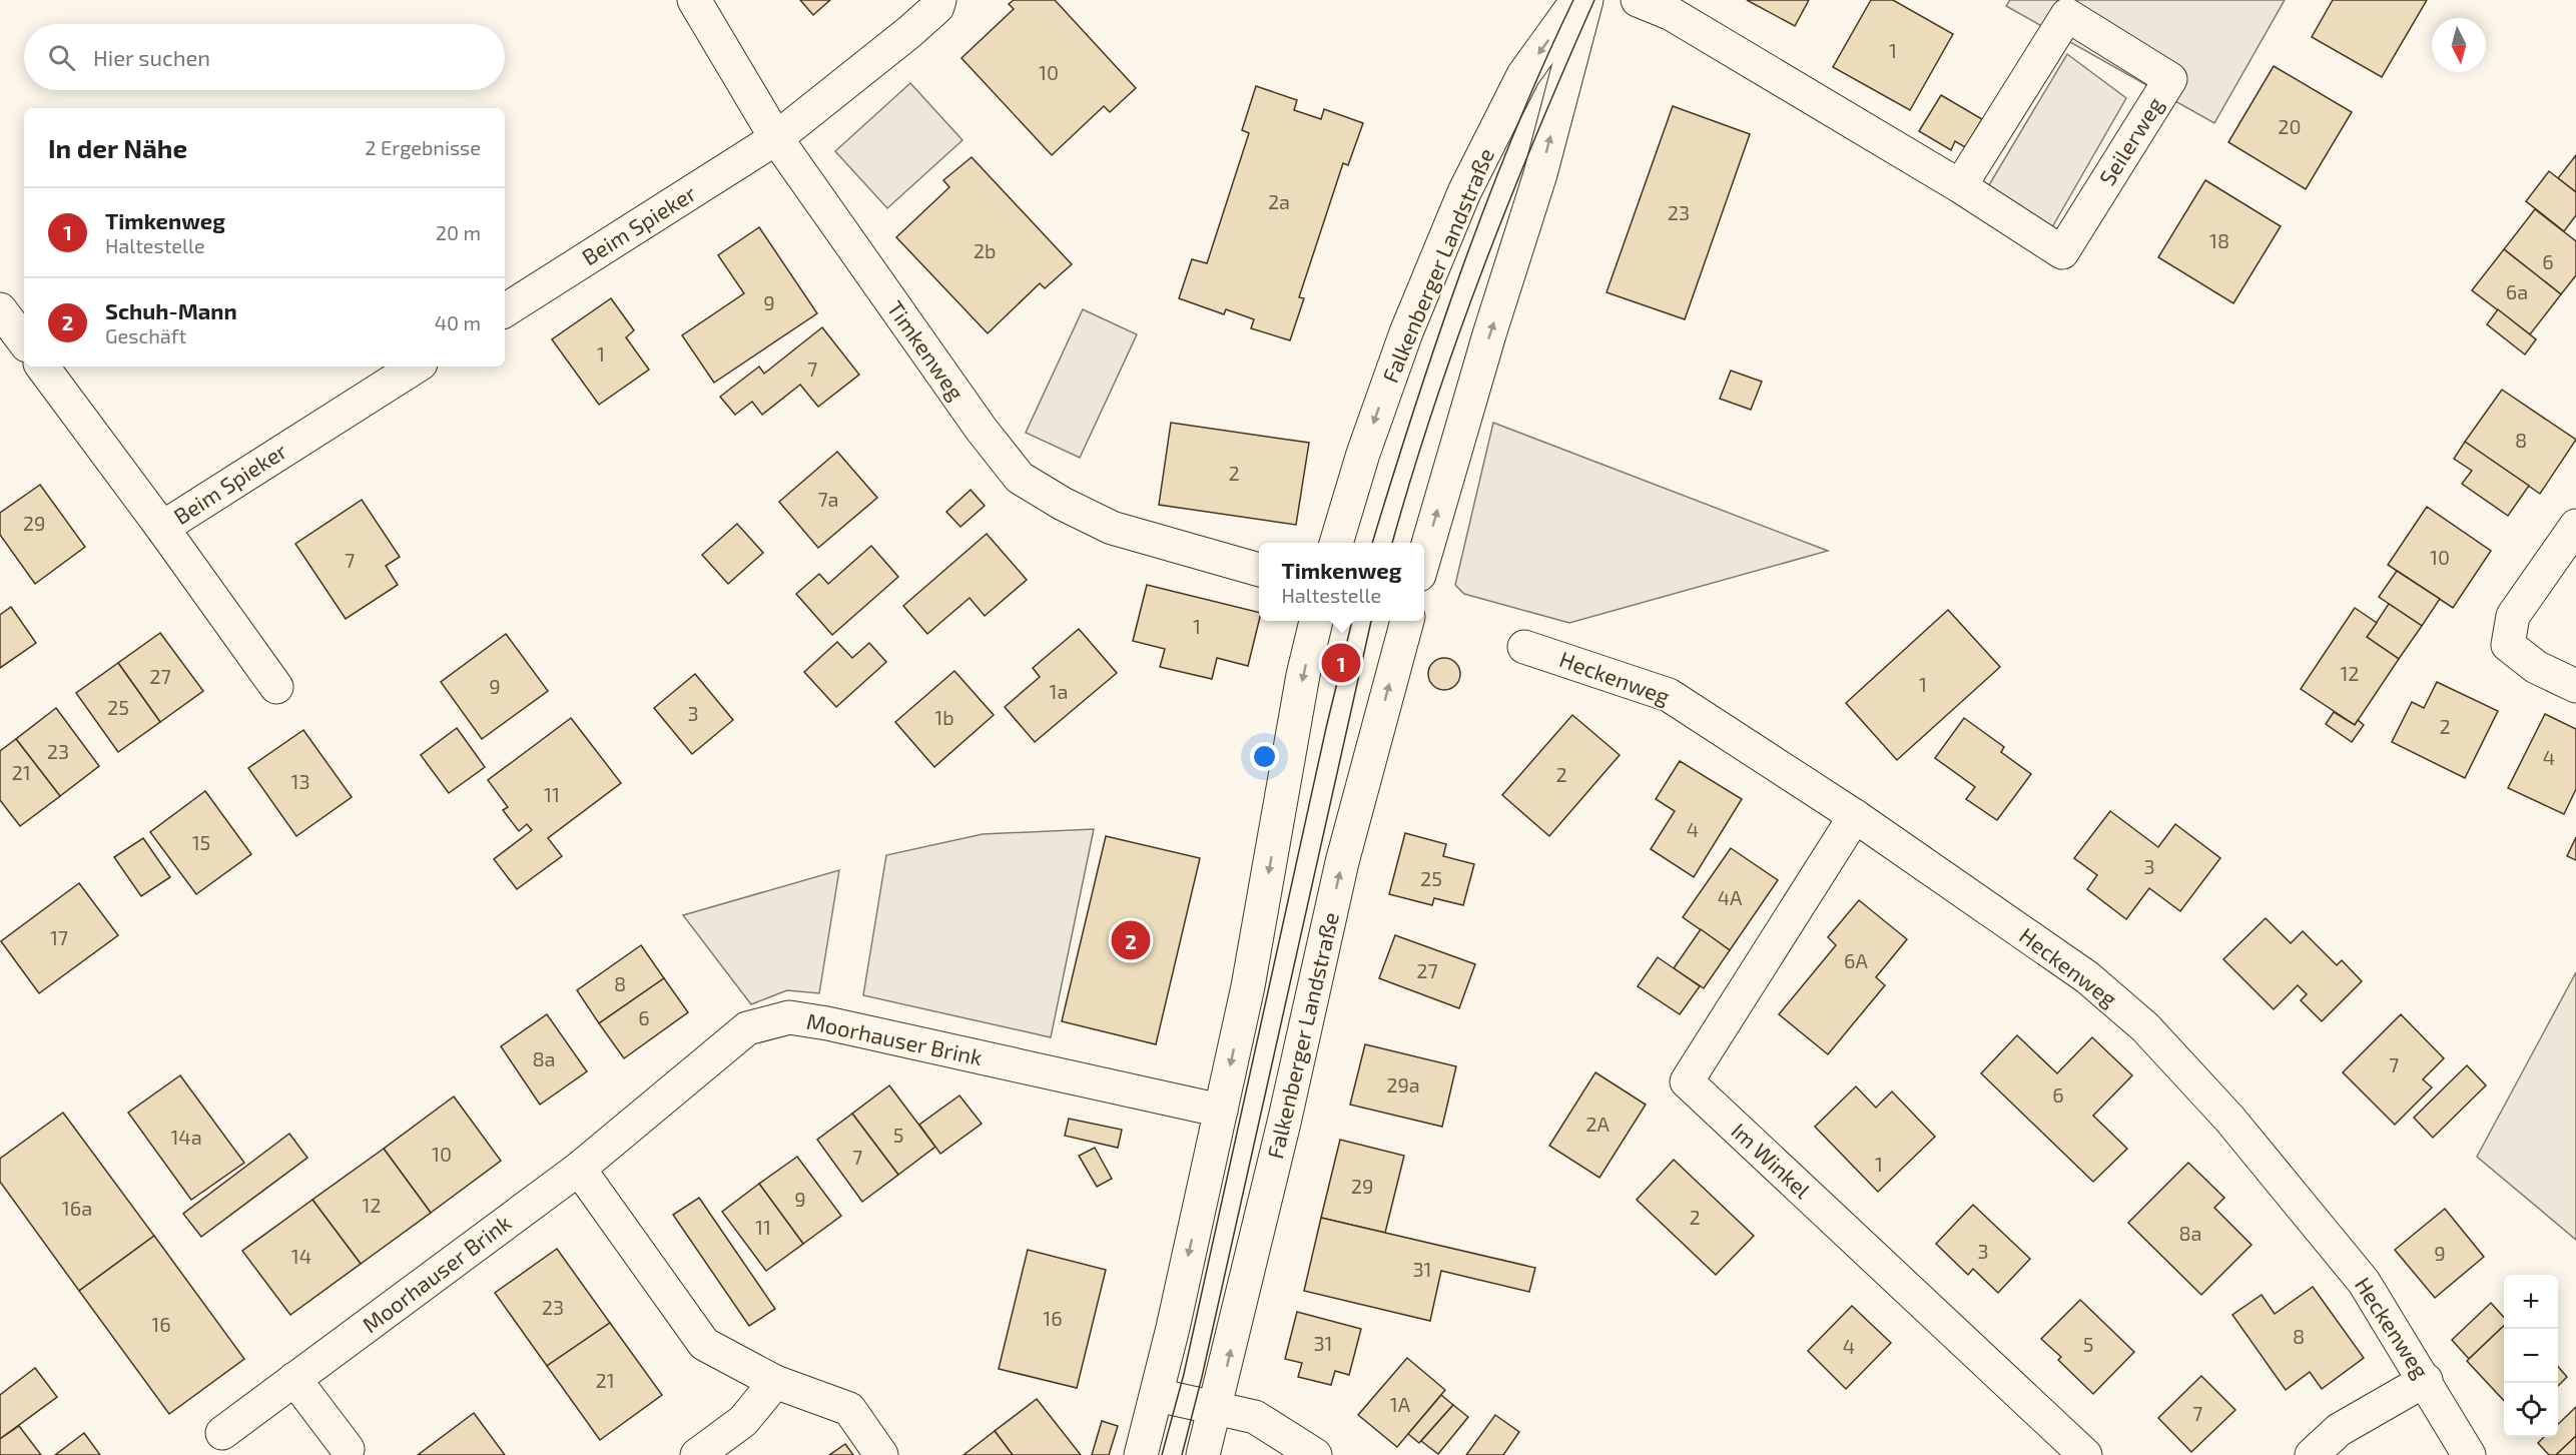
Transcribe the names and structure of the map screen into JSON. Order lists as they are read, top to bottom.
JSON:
{
  "streets": {
    "street": [
      "Seilerweg",
      "Beim Spieker",
      "Falkenberger Landstraße",
      "Timkenweg",
      "Heckenweg",
      "Moorhauser Brink",
      "Im Winkel"
    ]
  },
  "crossings": [
    ["Beim Spieker", "Timkenweg"],
    ["Heckenweg", "Im Winkel"]
  ],
  "house_numbers": [
    "1",
    "10",
    "20",
    "2a",
    "23",
    "18",
    "2b",
    "6",
    "6a",
    "9",
    "1",
    "7",
    "8",
    "2",
    "7a",
    "29",
    "10",
    "7",
    "1",
    "12",
    "27",
    "1",
    "9",
    "1a",
    "25",
    "3",
    "1b",
    "2",
    "23",
    "4",
    "21",
    "2",
    "13",
    "11",
    "4",
    "15",
    "3",
    "25",
    "4A",
    "17",
    "6A",
    "27",
    "8",
    "6",
    "8a",
    "7",
    "29a",
    "6",
    "2A",
    "5",
    "14a",
    "10",
    "7",
    "1",
    "29",
    "9",
    "12",
    "16a",
    "2",
    "11",
    "8a",
    "3",
    "9",
    "14",
    "31",
    "23",
    "16",
    "16",
    "8",
    "31",
    "5",
    "4",
    "21",
    "1A",
    "7"
  ],
  "north": "bottom",
  "page": {
    "search": "Hier suchen",
    "heading": ["In der Nähe", "2 Ergebnisse"],
    "list": [
      {
        "mark": "1",
        "name": "Timkenweg",
        "note": "Haltestelle",
        "value": "20 m"
      },
      {
        "mark": "2",
        "name": "Schuh-Mann",
        "note": "Geschäft",
        "value": "40 m"
      }
    ],
    "popup": ["Timkenweg", "Haltestelle"],
    "pins": ["1", "2"],
    "map_buttons": ["+", "−"]
  }
}
